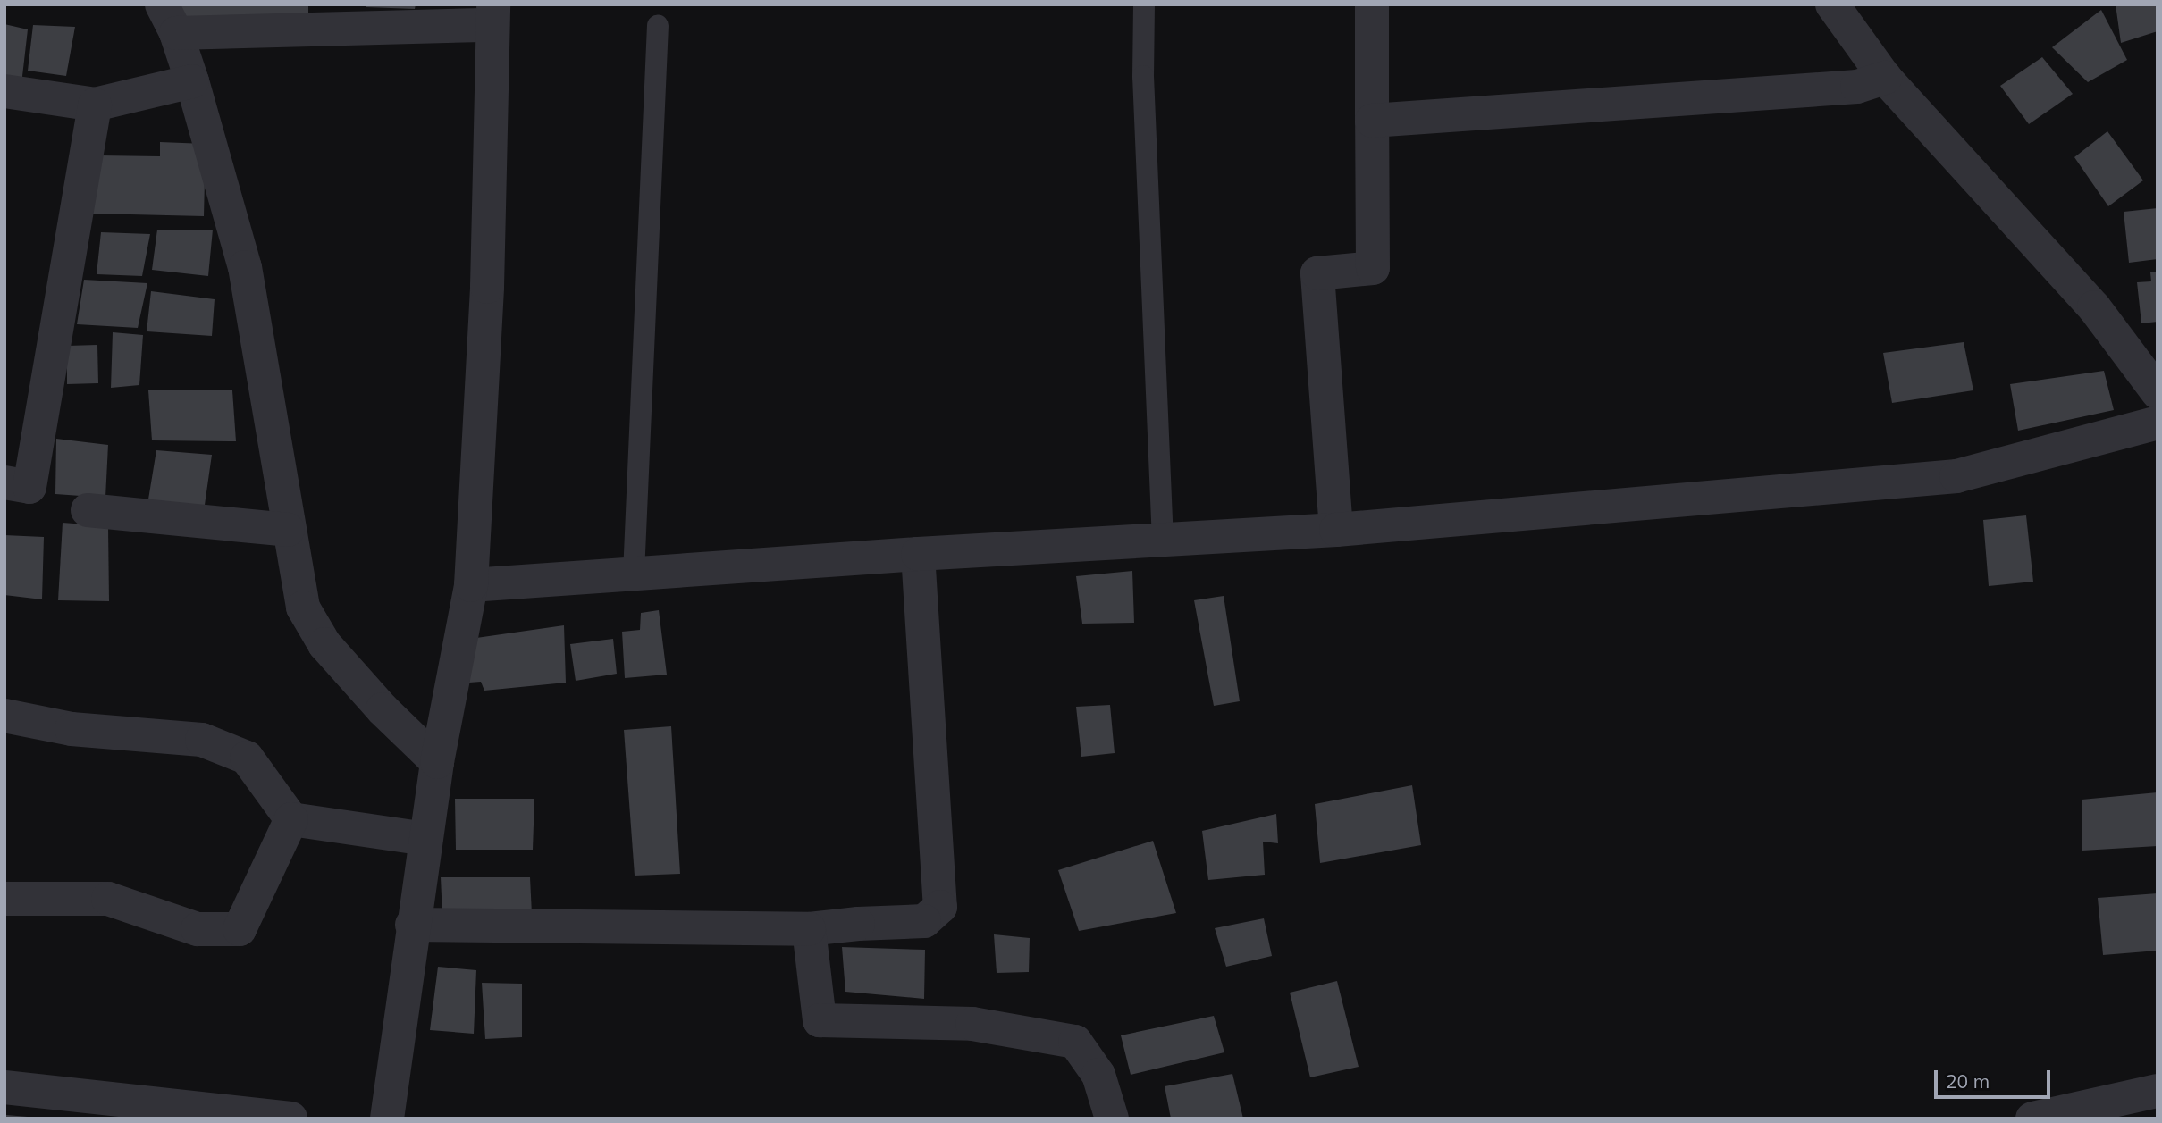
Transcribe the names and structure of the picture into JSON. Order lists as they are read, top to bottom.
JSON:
{
  "scale_bar": "20 m"
}
